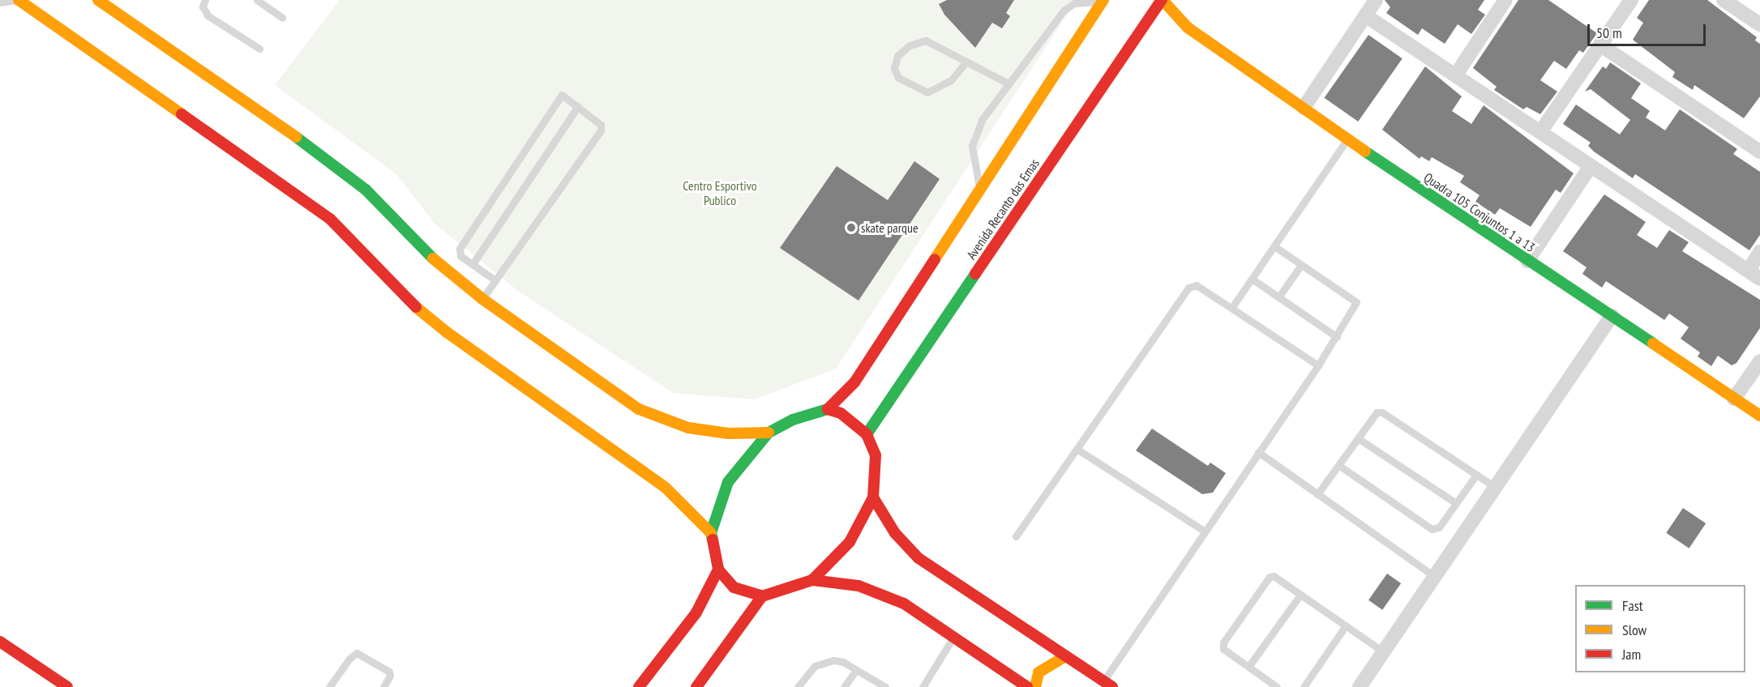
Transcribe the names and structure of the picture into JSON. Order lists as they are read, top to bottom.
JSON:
{
  "streets": {
    "main road": ["Avenida Recanto das Emas", "Quadra 105 Conjuntos 1 a 13"]
  },
  "crossings": [
    ["Avenida Recanto das Emas", "Quadra 105 Conjuntos 1 a 13"]
  ],
  "parks": ["Centro Esportivo Publico"],
  "places": ["skate parque"],
  "legend": ["Fast", "Slow", "Jam"],
  "scale_bar": "50 m"
}
